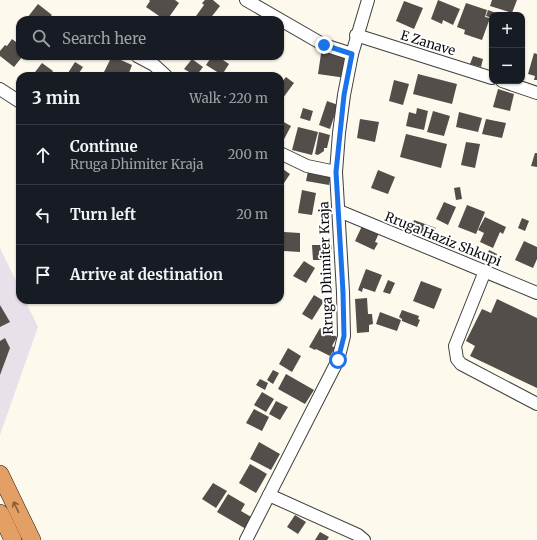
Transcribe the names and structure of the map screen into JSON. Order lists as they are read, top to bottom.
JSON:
{
  "streets": {
    "street": ["E Zanave", "Rruga Haziz Shkupi", "Rruga Dhimiter Kraja"]
  },
  "crossings": [
    ["E Zanave", "Rruga Dhimiter Kraja"],
    ["Rruga Haziz Shkupi", "Rruga Dhimiter Kraja"]
  ],
  "page": {
    "map_buttons": ["+", "−"],
    "search": "Search here",
    "heading": ["3 min", "Walk · 220 m"],
    "list": [
      ["Continue", "Rruga Dhimiter Kraja", "200 m"],
      ["Turn left", "20 m"],
      "Arrive at destination"
    ]
  }
}
